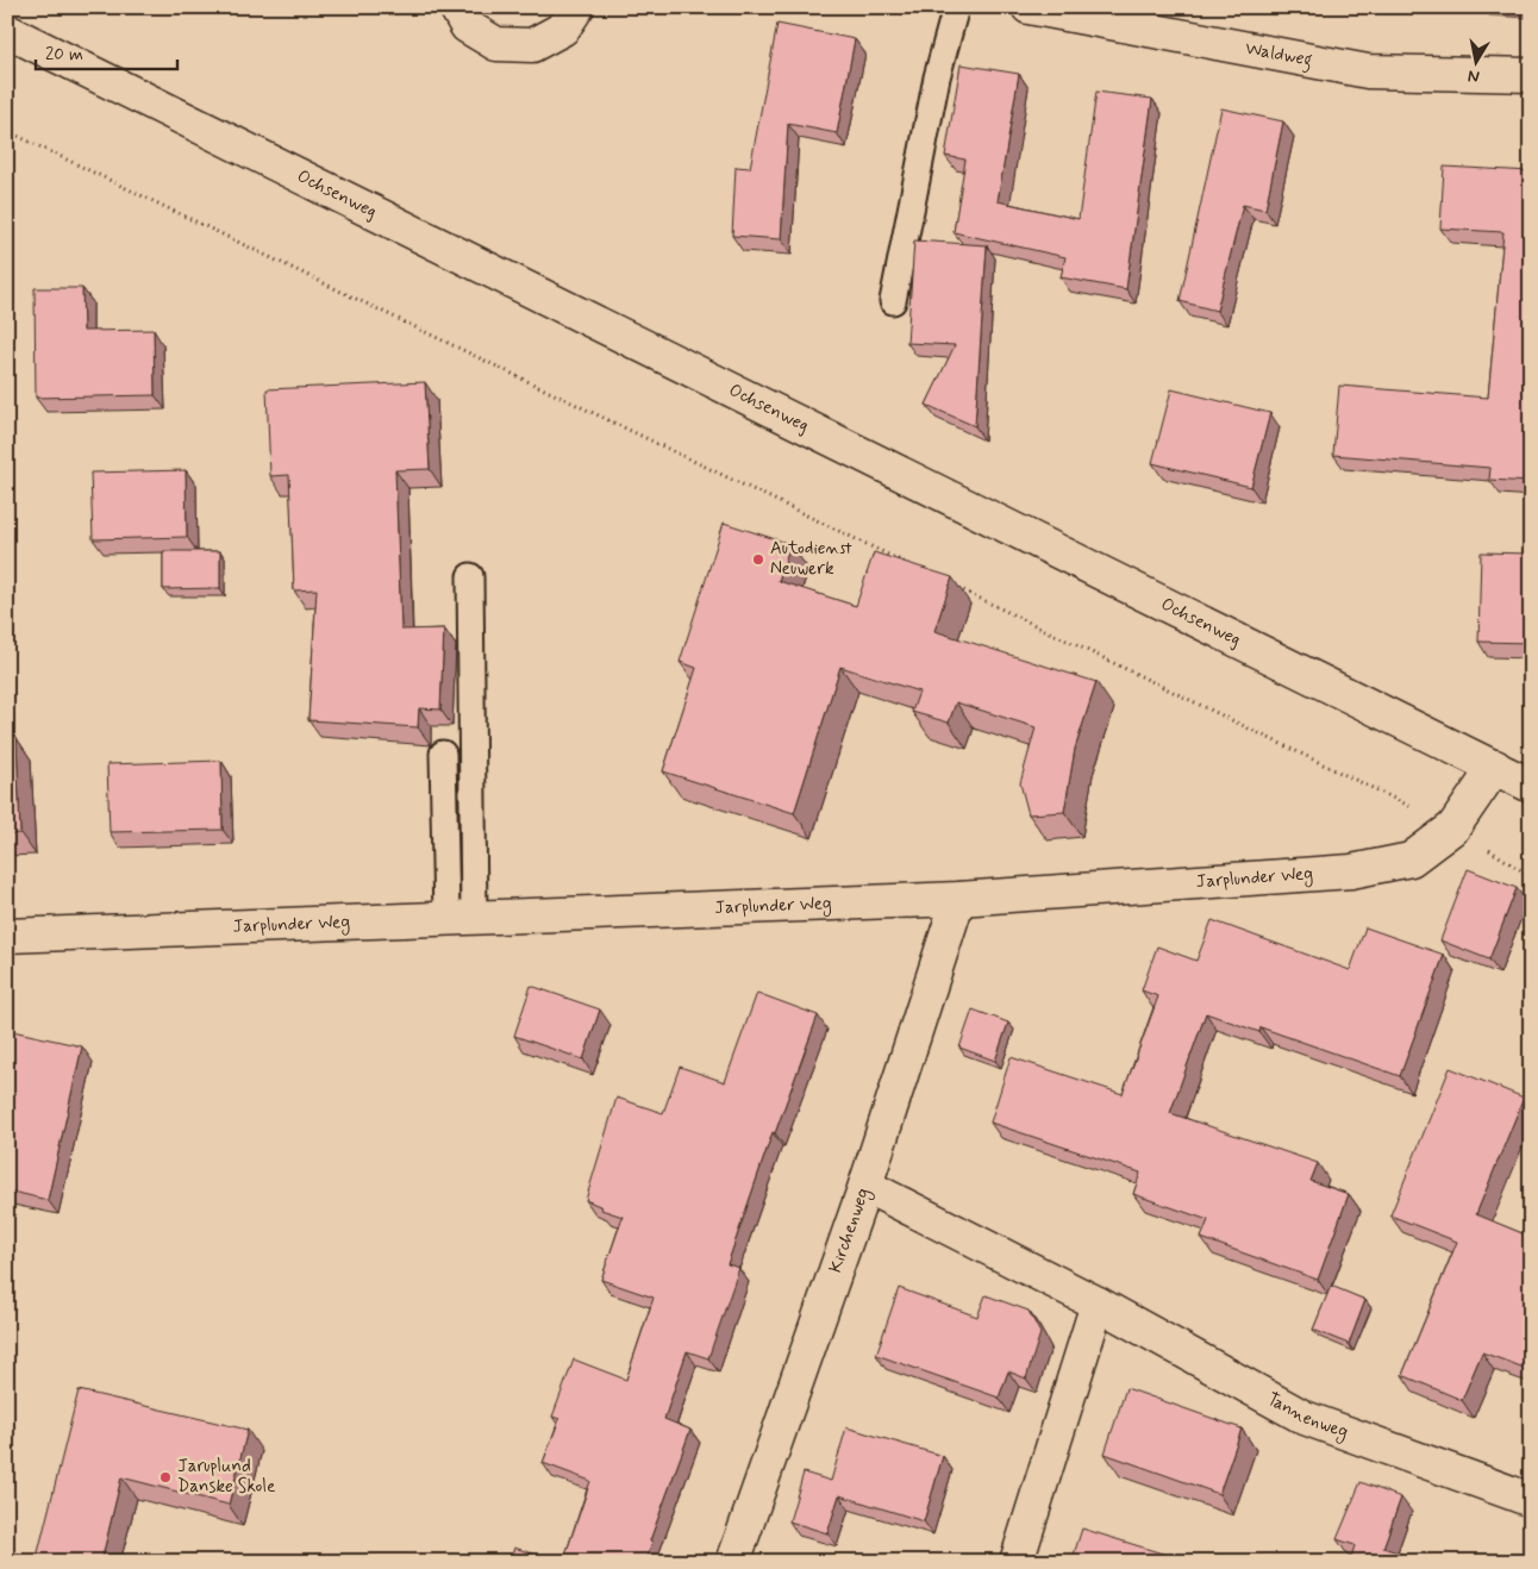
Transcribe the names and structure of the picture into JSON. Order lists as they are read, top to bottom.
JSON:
{
  "streets": {
    "street": [
      "Waldweg",
      "Ochsenweg",
      "Jarplunder Weg",
      "Kirchenweg",
      "Tannenweg"
    ]
  },
  "crossings": [
    ["Ochsenweg", "Jarplunder Weg"],
    ["Jarplunder Weg", "Kirchenweg"],
    ["Kirchenweg", "Tannenweg"]
  ],
  "places": ["Autodienst Neuwerk", "Jaruplund Danske Skole"],
  "scale_bar": "20 m",
  "north": "bottom"
}
